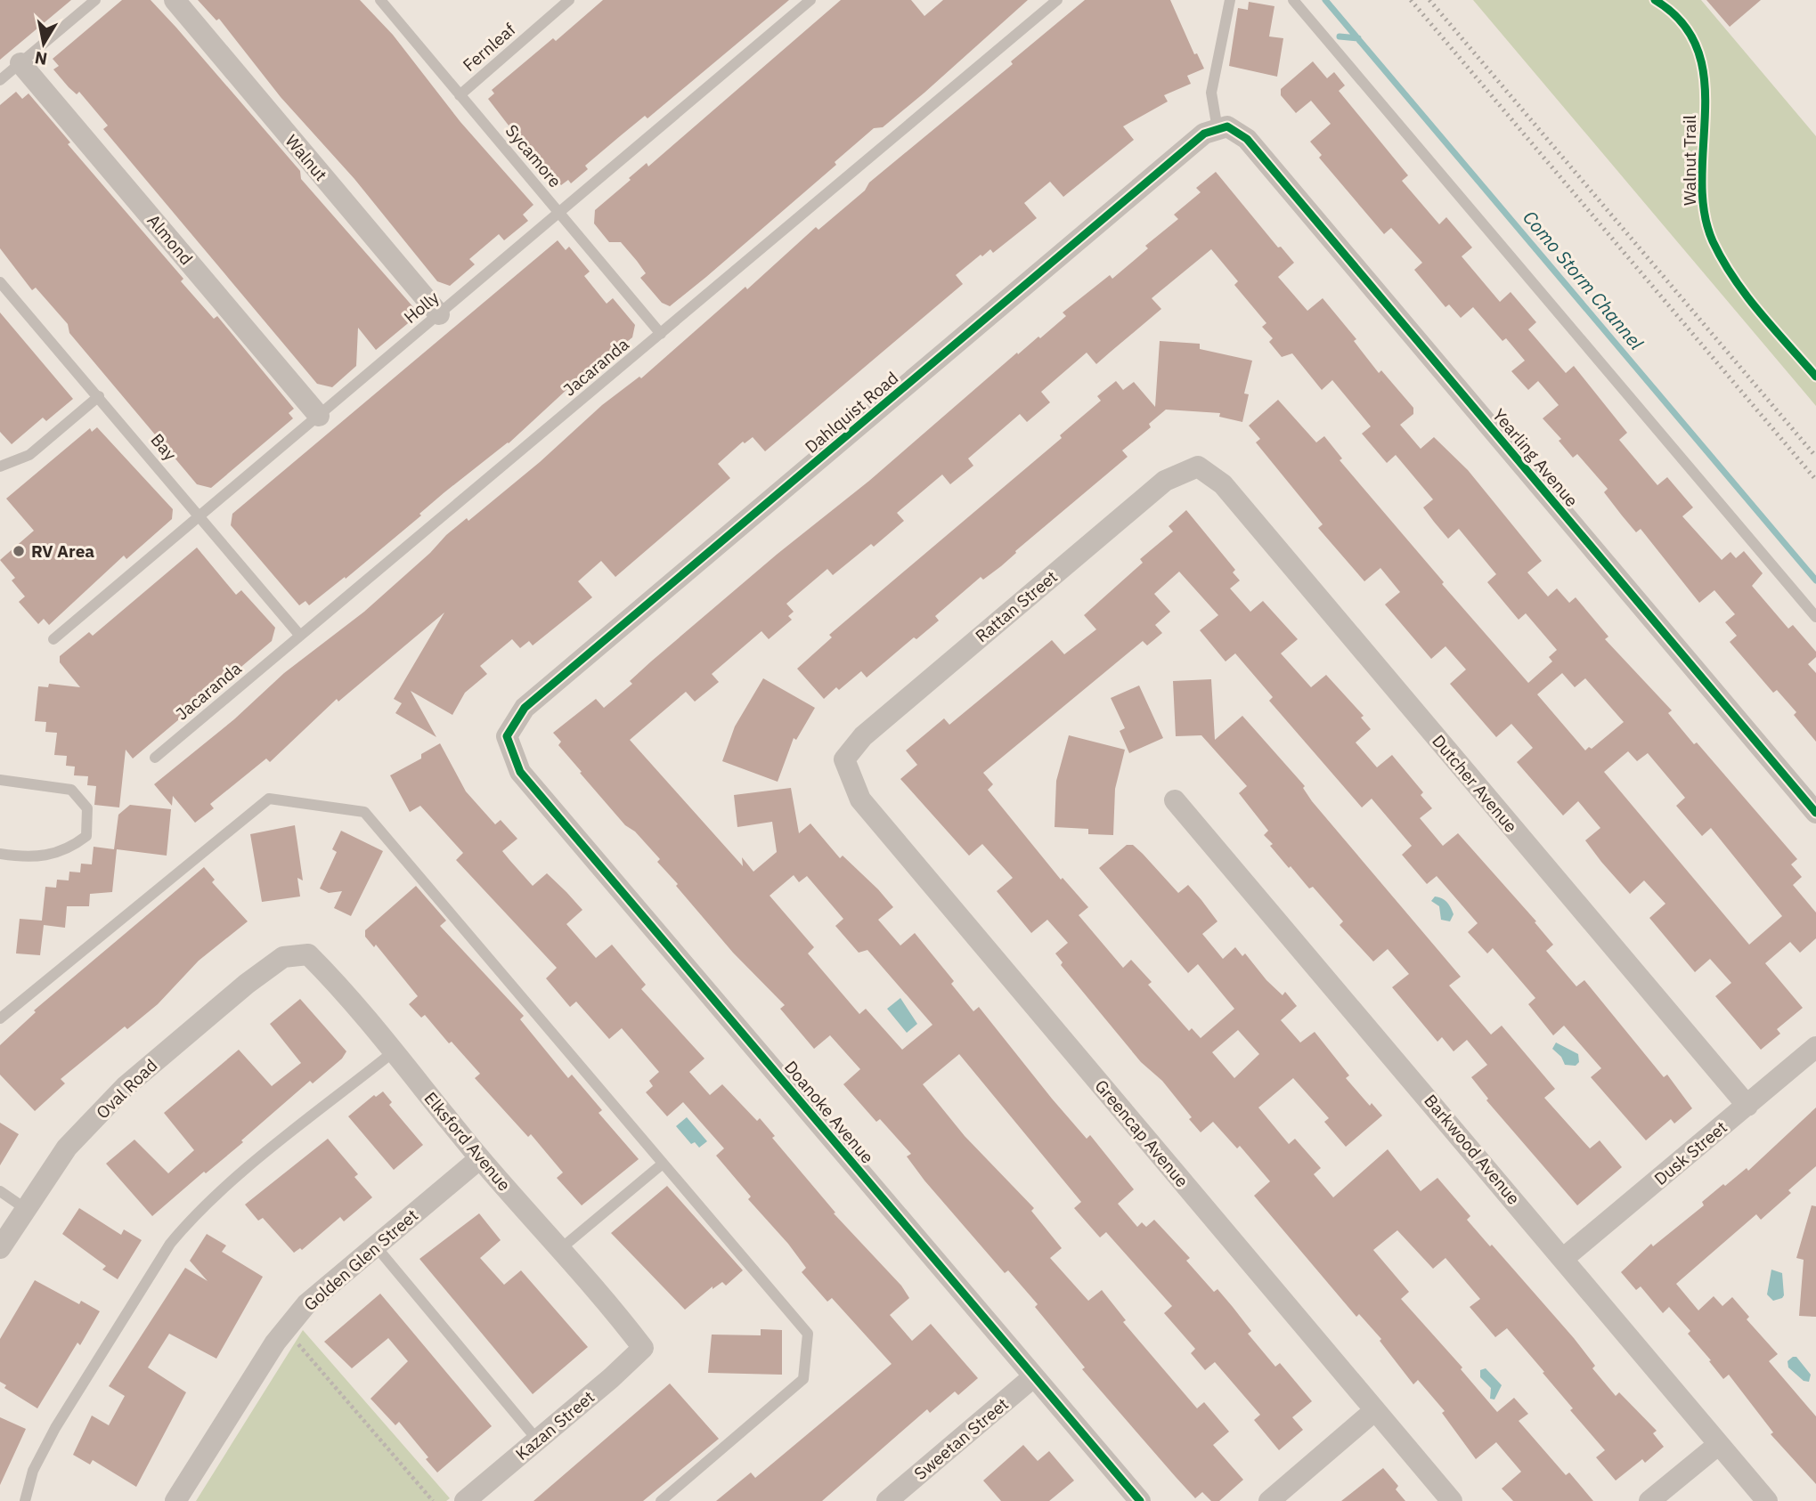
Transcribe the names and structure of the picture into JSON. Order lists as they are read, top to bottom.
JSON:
{
  "streets": {
    "street": [
      "Walnut",
      "Almond",
      "Dahlquist Road",
      "Yearling Avenue",
      "Rattan Street",
      "Dutcher Avenue",
      "Oval Road",
      "Doanoke Avenue",
      "Greencap Avenue",
      "Elksford Avenue",
      "Barkwood Avenue",
      "Dusk Street",
      "Golden Glen Street",
      "Kazan Street",
      "Sweetan Street"
    ],
    "lane": [
      "Fernleaf",
      "Sycamore",
      "Holly",
      "Jacaranda",
      "Bay"
    ],
    "cycle path": ["Walnut Trail"]
  },
  "crossings": [
    ["Fernleaf", "Sycamore"],
    ["Sycamore", "Holly"],
    ["Sycamore", "Jacaranda"],
    ["Walnut", "Holly"],
    ["Almond", "Holly"],
    ["Holly", "Bay"],
    ["Jacaranda", "Bay"],
    ["Dahlquist Road", "Yearling Avenue"],
    ["Dahlquist Road", "Doanoke Avenue"],
    ["Rattan Street", "Dutcher Avenue"],
    ["Rattan Street", "Greencap Avenue"],
    ["Dutcher Avenue", "Dusk Street"],
    ["Oval Road", "Elksford Avenue"],
    ["Doanoke Avenue", "Sweetan Street"],
    ["Elksford Avenue", "Golden Glen Street"],
    ["Elksford Avenue", "Kazan Street"],
    ["Barkwood Avenue", "Dusk Street"]
  ],
  "water": ["Como Storm Channel"],
  "places": ["RV Area"],
  "north": "bottom"
}
